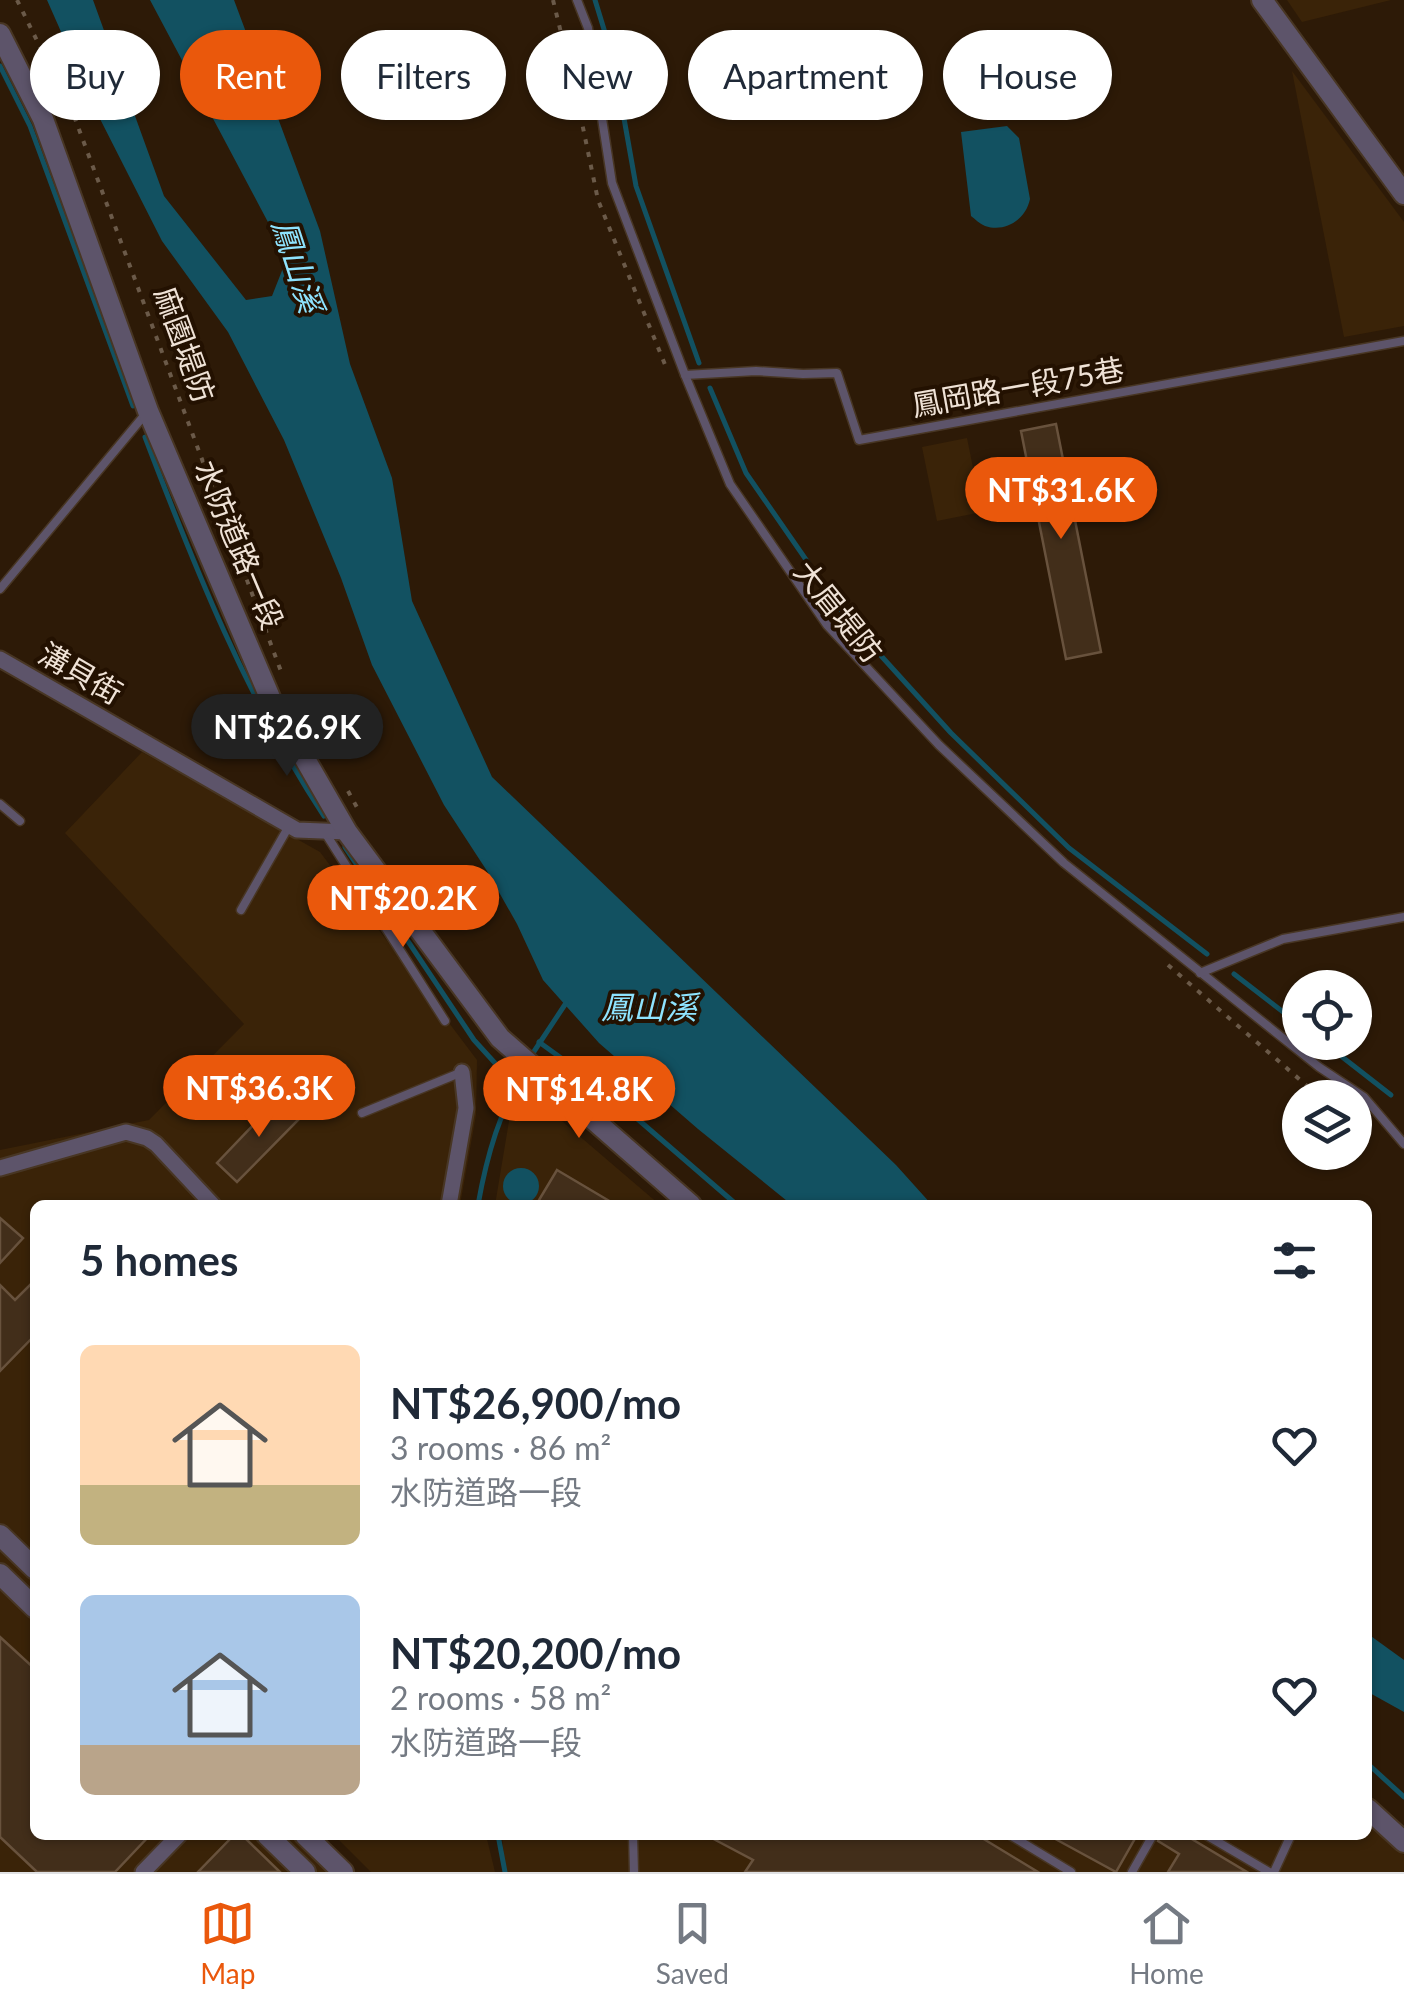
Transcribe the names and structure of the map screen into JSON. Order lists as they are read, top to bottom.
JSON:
{
  "streets": {
    "street": ["水防道路一段", "溝貝街"],
    "lane": ["鳳岡路一段75巷"],
    "path": ["麻園堤防"]
  },
  "crossings": [
    ["水防道路一段", "溝貝街"]
  ],
  "water": ["鳳山溪"],
  "page": {
    "chip": [
      "Buy",
      "Rent",
      "Filters",
      "New",
      "Apartment",
      "House"
    ],
    "price": [
      "NT$31.6K",
      "NT$26.9K",
      "NT$20.2K",
      "NT$36.3K",
      "NT$14.8K"
    ],
    "heading": "5 homes",
    "list": [
      {
        "name": "NT$26,900/mo",
        "note": "3 rooms · 86 m² · 水防道路一段"
      },
      {
        "name": "NT$20,200/mo",
        "note": "2 rooms · 58 m² · 水防道路一段"
      }
    ],
    "tabs": ["Map", "Saved", "Home"]
  }
}
